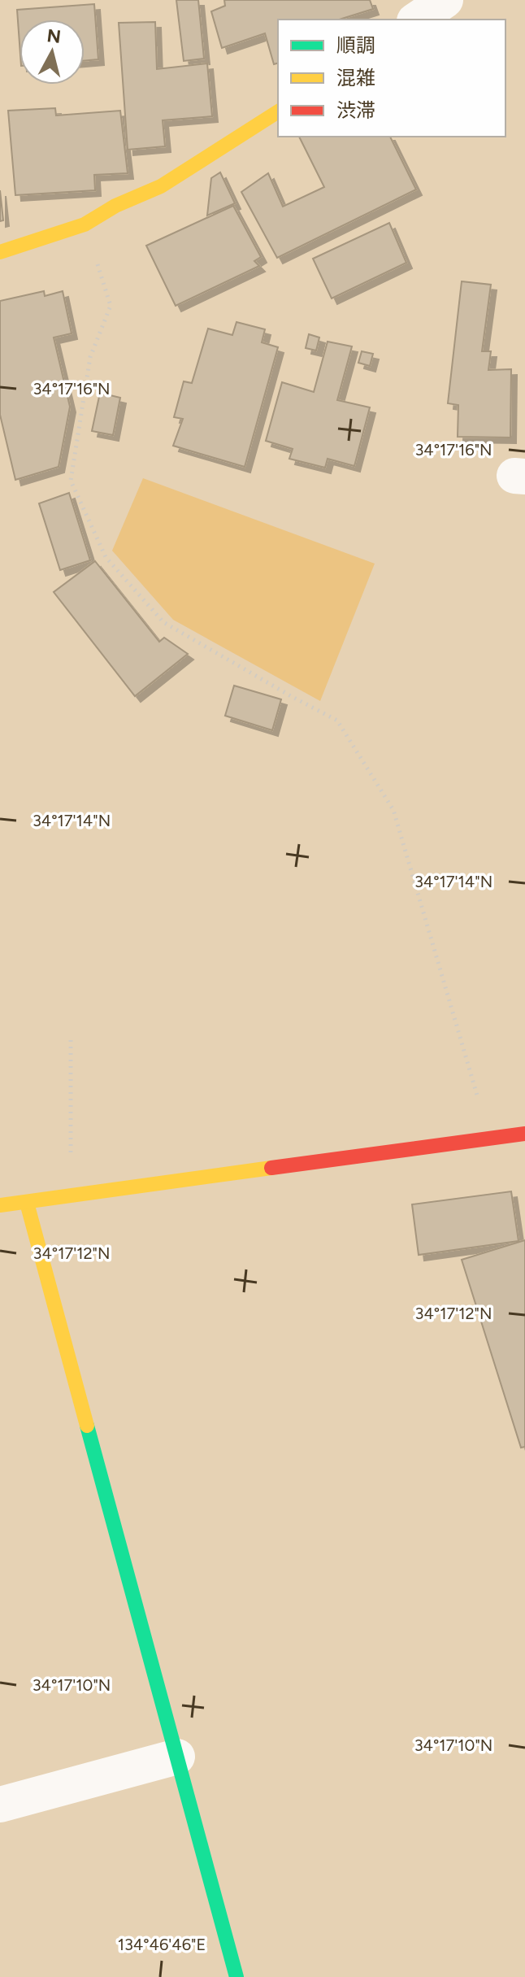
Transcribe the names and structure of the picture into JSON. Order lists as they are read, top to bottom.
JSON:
{
  "legend": ["順調", "混雑", "渋滞"],
  "north": "top",
  "coordinates": [
    "34°17'16\"N",
    "34°17'14\"N",
    "34°17'12\"N",
    "34°17'10\"N",
    "134°46'46\"E"
  ]
}
